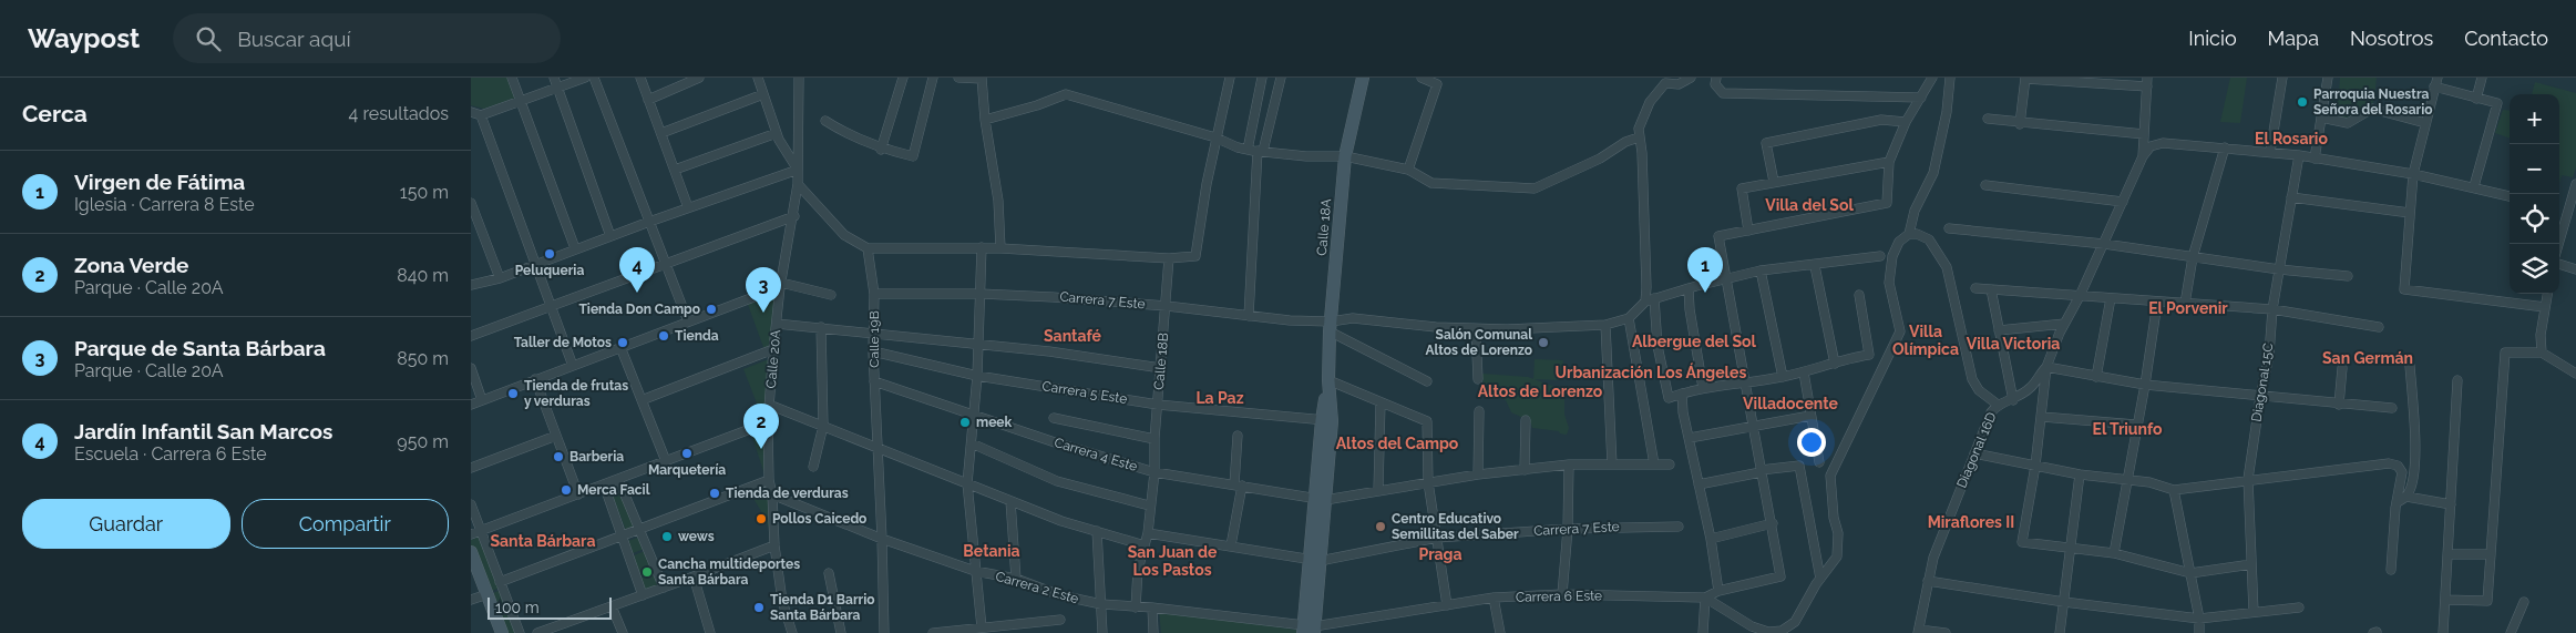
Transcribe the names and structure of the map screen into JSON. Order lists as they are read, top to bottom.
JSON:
{
  "streets": {
    "street": [
      "Calle 18A",
      "Carrera 7 Este",
      "Calle 19B",
      "Calle 20A",
      "Calle 18B",
      "Diagonal 15C",
      "Carrera 5 Este",
      "Diagonal 16D",
      "Carrera 4 Este",
      "Carrera 2 Este",
      "Carrera 6 Este"
    ]
  },
  "crossings": [
    ["Calle 18A", "Carrera 7 Este"],
    ["Calle 18A", "Carrera 5 Este"],
    ["Calle 18A", "Carrera 4 Este"],
    ["Calle 18A", "Carrera 2 Este"],
    ["Calle 18A", "Carrera 6 Este"],
    ["Carrera 7 Este", "Calle 19B"],
    ["Carrera 7 Este", "Calle 18B"],
    ["Calle 19B", "Carrera 5 Este"],
    ["Calle 19B", "Carrera 4 Este"],
    ["Calle 19B", "Carrera 2 Este"],
    ["Calle 20A", "Carrera 2 Este"],
    ["Calle 18B", "Carrera 5 Este"],
    ["Calle 18B", "Carrera 4 Este"],
    ["Calle 18B", "Carrera 2 Este"],
    ["Carrera 2 Este", "Carrera 6 Este"]
  ],
  "districts": [
    "El Rosario",
    "Villa del Sol",
    "El Porvenir",
    "Villa Olímpica",
    "Santafé",
    "Albergue del Sol",
    "Villa Victoria",
    "San Germán",
    "Urbanización Los Ángeles",
    "Altos de Lorenzo",
    "La Paz",
    "Villadocente",
    "El Triunfo",
    "Altos del Campo",
    "Miraflores II",
    "Santa Bárbara",
    "Betania",
    "San Juan de Los Pastos",
    "Praga"
  ],
  "places": [
    "Parroquia Nuestra Señora del Rosario",
    "Peluqueria",
    "Tienda Don Campo",
    "Tienda",
    "Taller de Motos",
    "Salón Comunal Altos de Lorenzo",
    "Tienda de frutas y verduras",
    "meek",
    "Marquetería",
    "Barberia",
    "Merca Facil",
    "Tienda de verduras",
    "Pollos Caicedo",
    "Centro Educativo Semillitas del Saber",
    "wews",
    "Cancha multideportes Santa Bárbara",
    "Tienda D1 Barrio Santa Bárbara"
  ],
  "scale_bar": "100 m",
  "page": {
    "header": "Waypost",
    "search": "Buscar aquí",
    "nav": [
      "Inicio",
      "Mapa",
      "Nosotros",
      "Contacto"
    ],
    "heading": ["Cerca", "4 resultados"],
    "map_buttons": ["+", "−"],
    "list": [
      {
        "mark": "1",
        "name": "Virgen de Fátima",
        "note": "Iglesia · Carrera 8 Este",
        "value": "150 m"
      },
      {
        "mark": "2",
        "name": "Zona Verde",
        "note": "Parque · Calle 20A",
        "value": "840 m"
      },
      {
        "mark": "3",
        "name": "Parque de Santa Bárbara",
        "note": "Parque · Calle 20A",
        "value": "850 m"
      },
      {
        "mark": "4",
        "name": "Jardín Infantil San Marcos",
        "note": "Escuela · Carrera 6 Este",
        "value": "950 m"
      }
    ],
    "pins": [
      "1",
      "4",
      "3",
      "2"
    ],
    "buttons": ["Guardar", "Compartir"],
    "scale": "100 m"
  }
}
